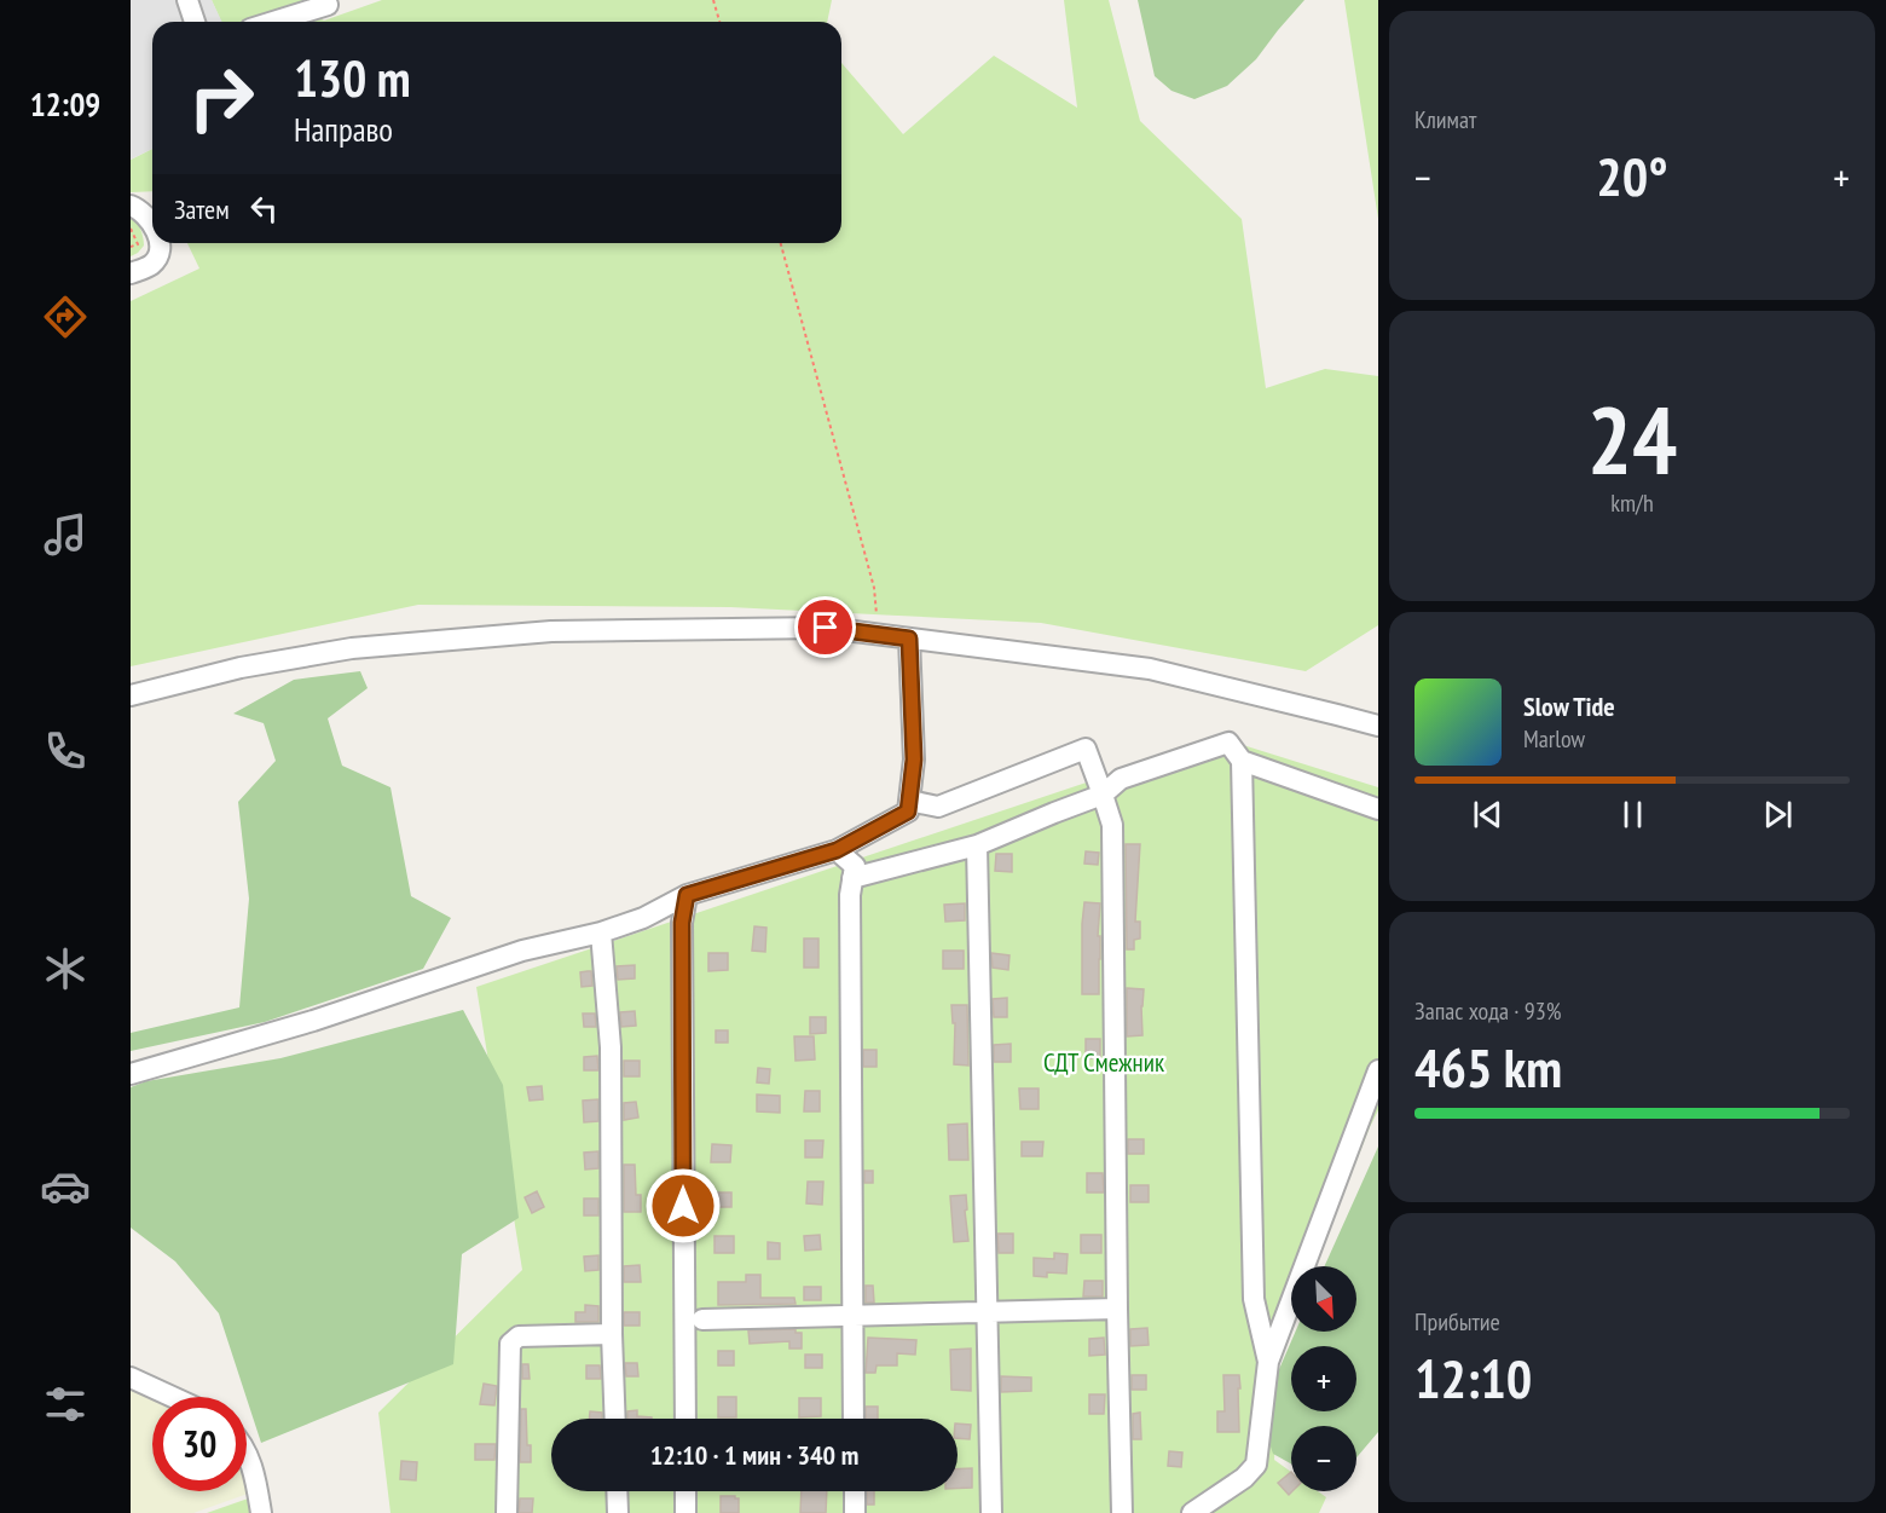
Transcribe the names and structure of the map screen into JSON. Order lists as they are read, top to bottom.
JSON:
{
  "parks": ["СДТ Смежник"],
  "north": "bottom right",
  "page": {
    "tabs": "12:09",
    "tile": [
      "Климат",
      ["24", "km/h"],
      ["Запас хода · 93%", "465 km"],
      ["Прибытие", "12:10"]
    ],
    "turn": ["130 m", "Направо"],
    "heat": ["−", "20°", "+"],
    "then": "Затем",
    "song": ["Slow Tide", "Marlow"],
    "map_buttons": ["+", "−"],
    "limit": "30",
    "trip": "12:10 · 1 мин · 340 m"
  }
}
